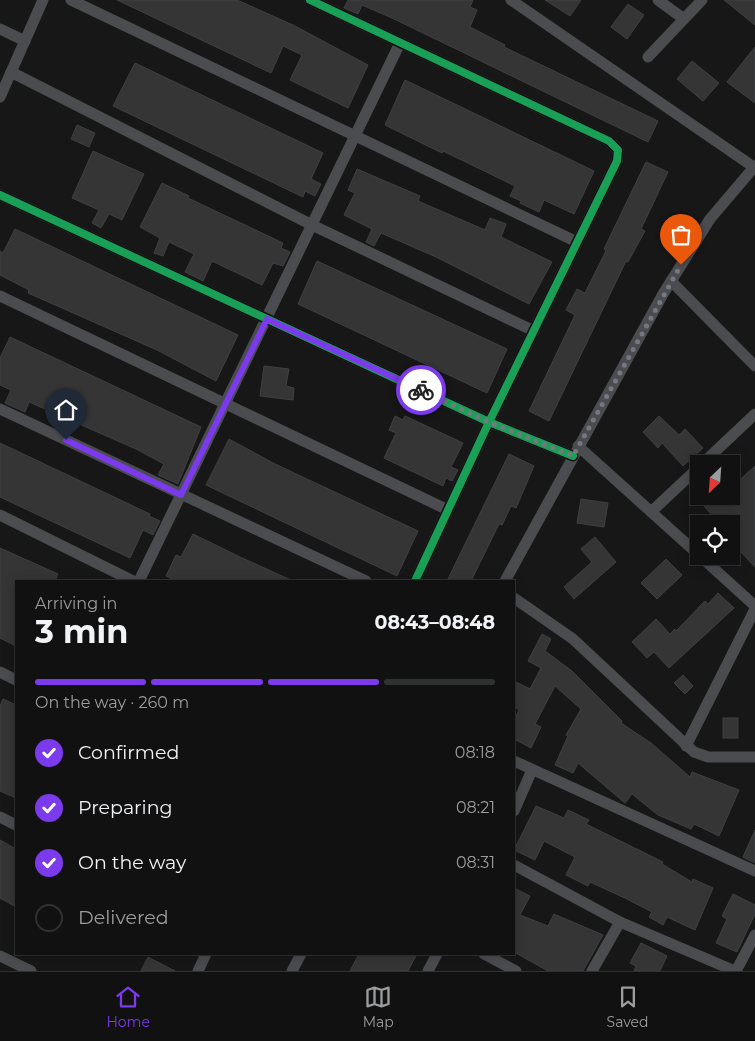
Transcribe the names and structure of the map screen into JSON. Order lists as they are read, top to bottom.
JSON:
{
  "north": "bottom left",
  "page": {
    "heading": ["3 min", "Arriving in", "08:43–08:48"],
    "bar": "On the way · 260 m",
    "list": [
      ["Confirmed", "08:18"],
      ["Preparing", "08:21"],
      ["On the way", "08:31"],
      "Delivered"
    ],
    "tabs": ["Home", "Map", "Saved"]
  }
}
